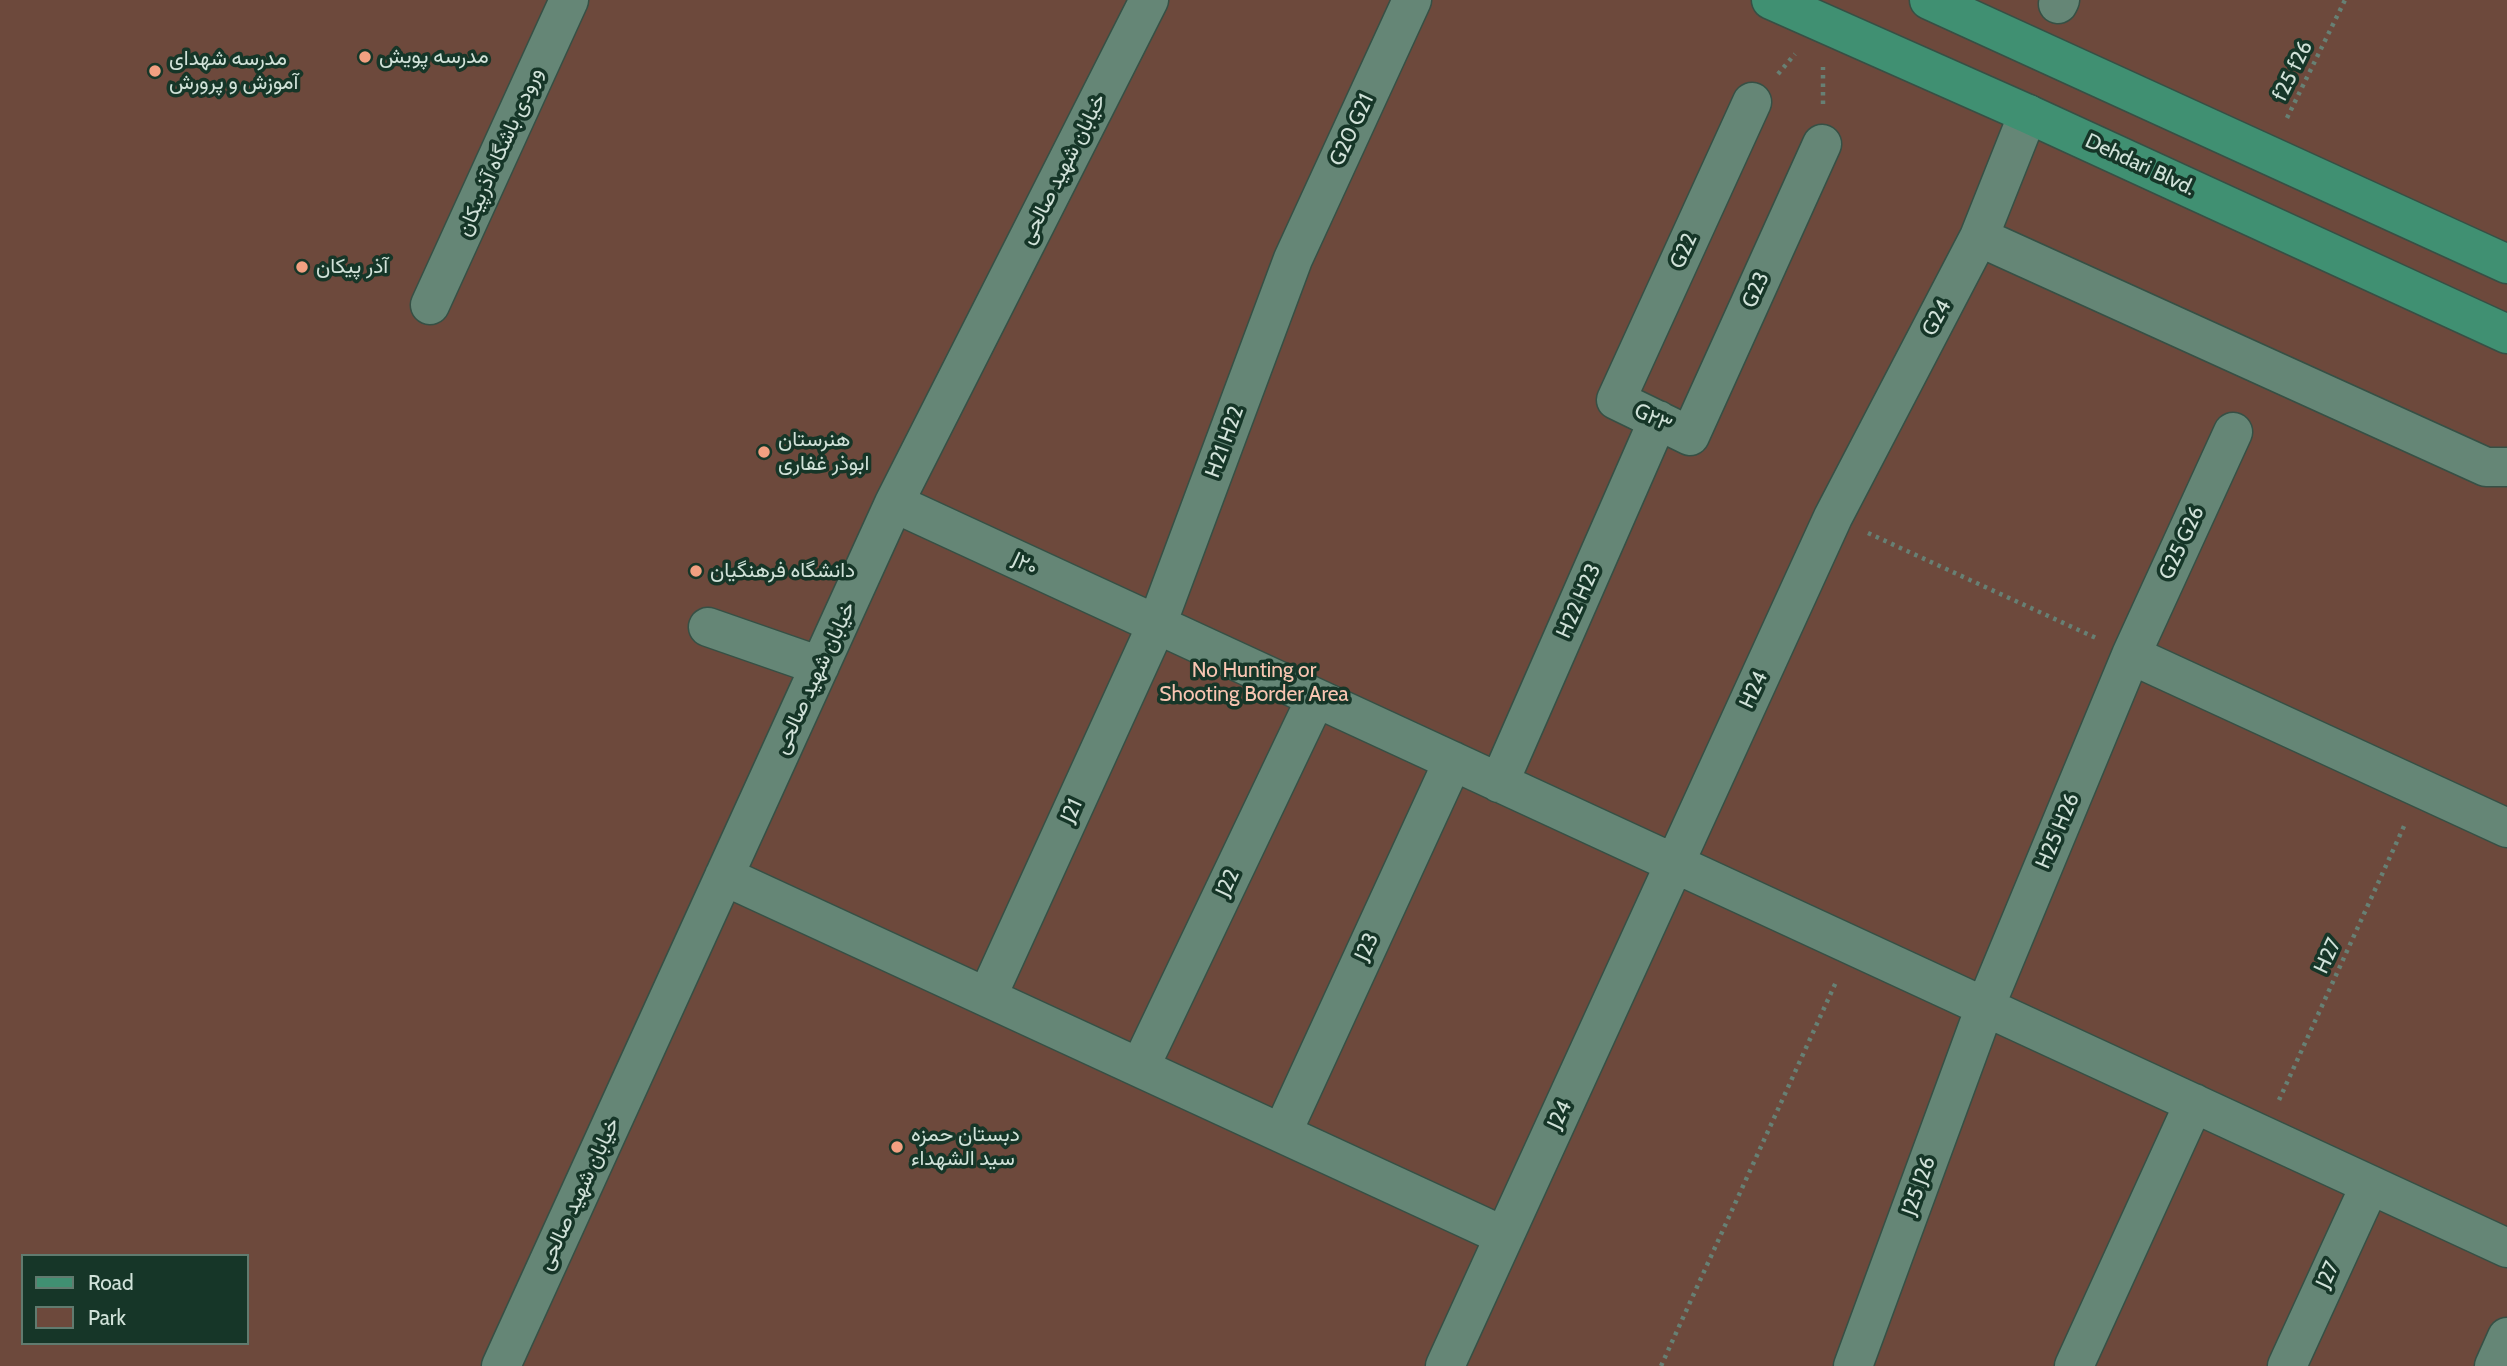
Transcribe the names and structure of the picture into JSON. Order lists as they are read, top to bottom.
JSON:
{
  "streets": {
    "main road": ["Dehdari Blvd."],
    "street": [
      "G20 G21",
      "ورودی باشگاه آذرپیکان",
      "خیابان شهید صالحی",
      "G22",
      "G23",
      "G24",
      "G۲۳",
      "H21 H22",
      "G25 G26",
      "J۲۰",
      "H22 H23",
      "H24",
      "J21",
      "H25 H26",
      "J22",
      "J23",
      "J24",
      "J25 J26",
      "J27"
    ],
    "path": ["f25 f26", "H27"]
  },
  "crossings": [
    ["G20 G21", "H21 H22"],
    ["Dehdari Blvd.", "G24"],
    ["خیابان شهید صالحی", "J۲۰"],
    ["G22", "G۲۳"],
    ["G23", "G۲۳"],
    ["G23", "H22 H23"],
    ["G24", "H24"],
    ["G۲۳", "H22 H23"],
    ["H21 H22", "J۲۰"],
    ["H21 H22", "J21"],
    ["G25 G26", "H25 H26"],
    ["J۲۰", "H22 H23"],
    ["J۲۰", "H24"],
    ["J۲۰", "J21"],
    ["J۲۰", "H25 H26"],
    ["J۲۰", "J22"],
    ["J۲۰", "J23"],
    ["J۲۰", "H27"],
    ["J۲۰", "J24"],
    ["J۲۰", "J25 J26"],
    ["J۲۰", "J27"],
    ["H24", "J24"],
    ["H25 H26", "J25 J26"]
  ],
  "parks": ["No Hunting or Shooting Border Area"],
  "places": [
    "مدرسه پویش",
    "مدرسه شهدای آموزش و پرورش",
    "آذر پیکان",
    "هنرستان ابوذر غفاری",
    "دانشگاه فرهنگیان",
    "دبستان حمزه سید الشهداء"
  ],
  "legend": ["Road", "Park"]
}
